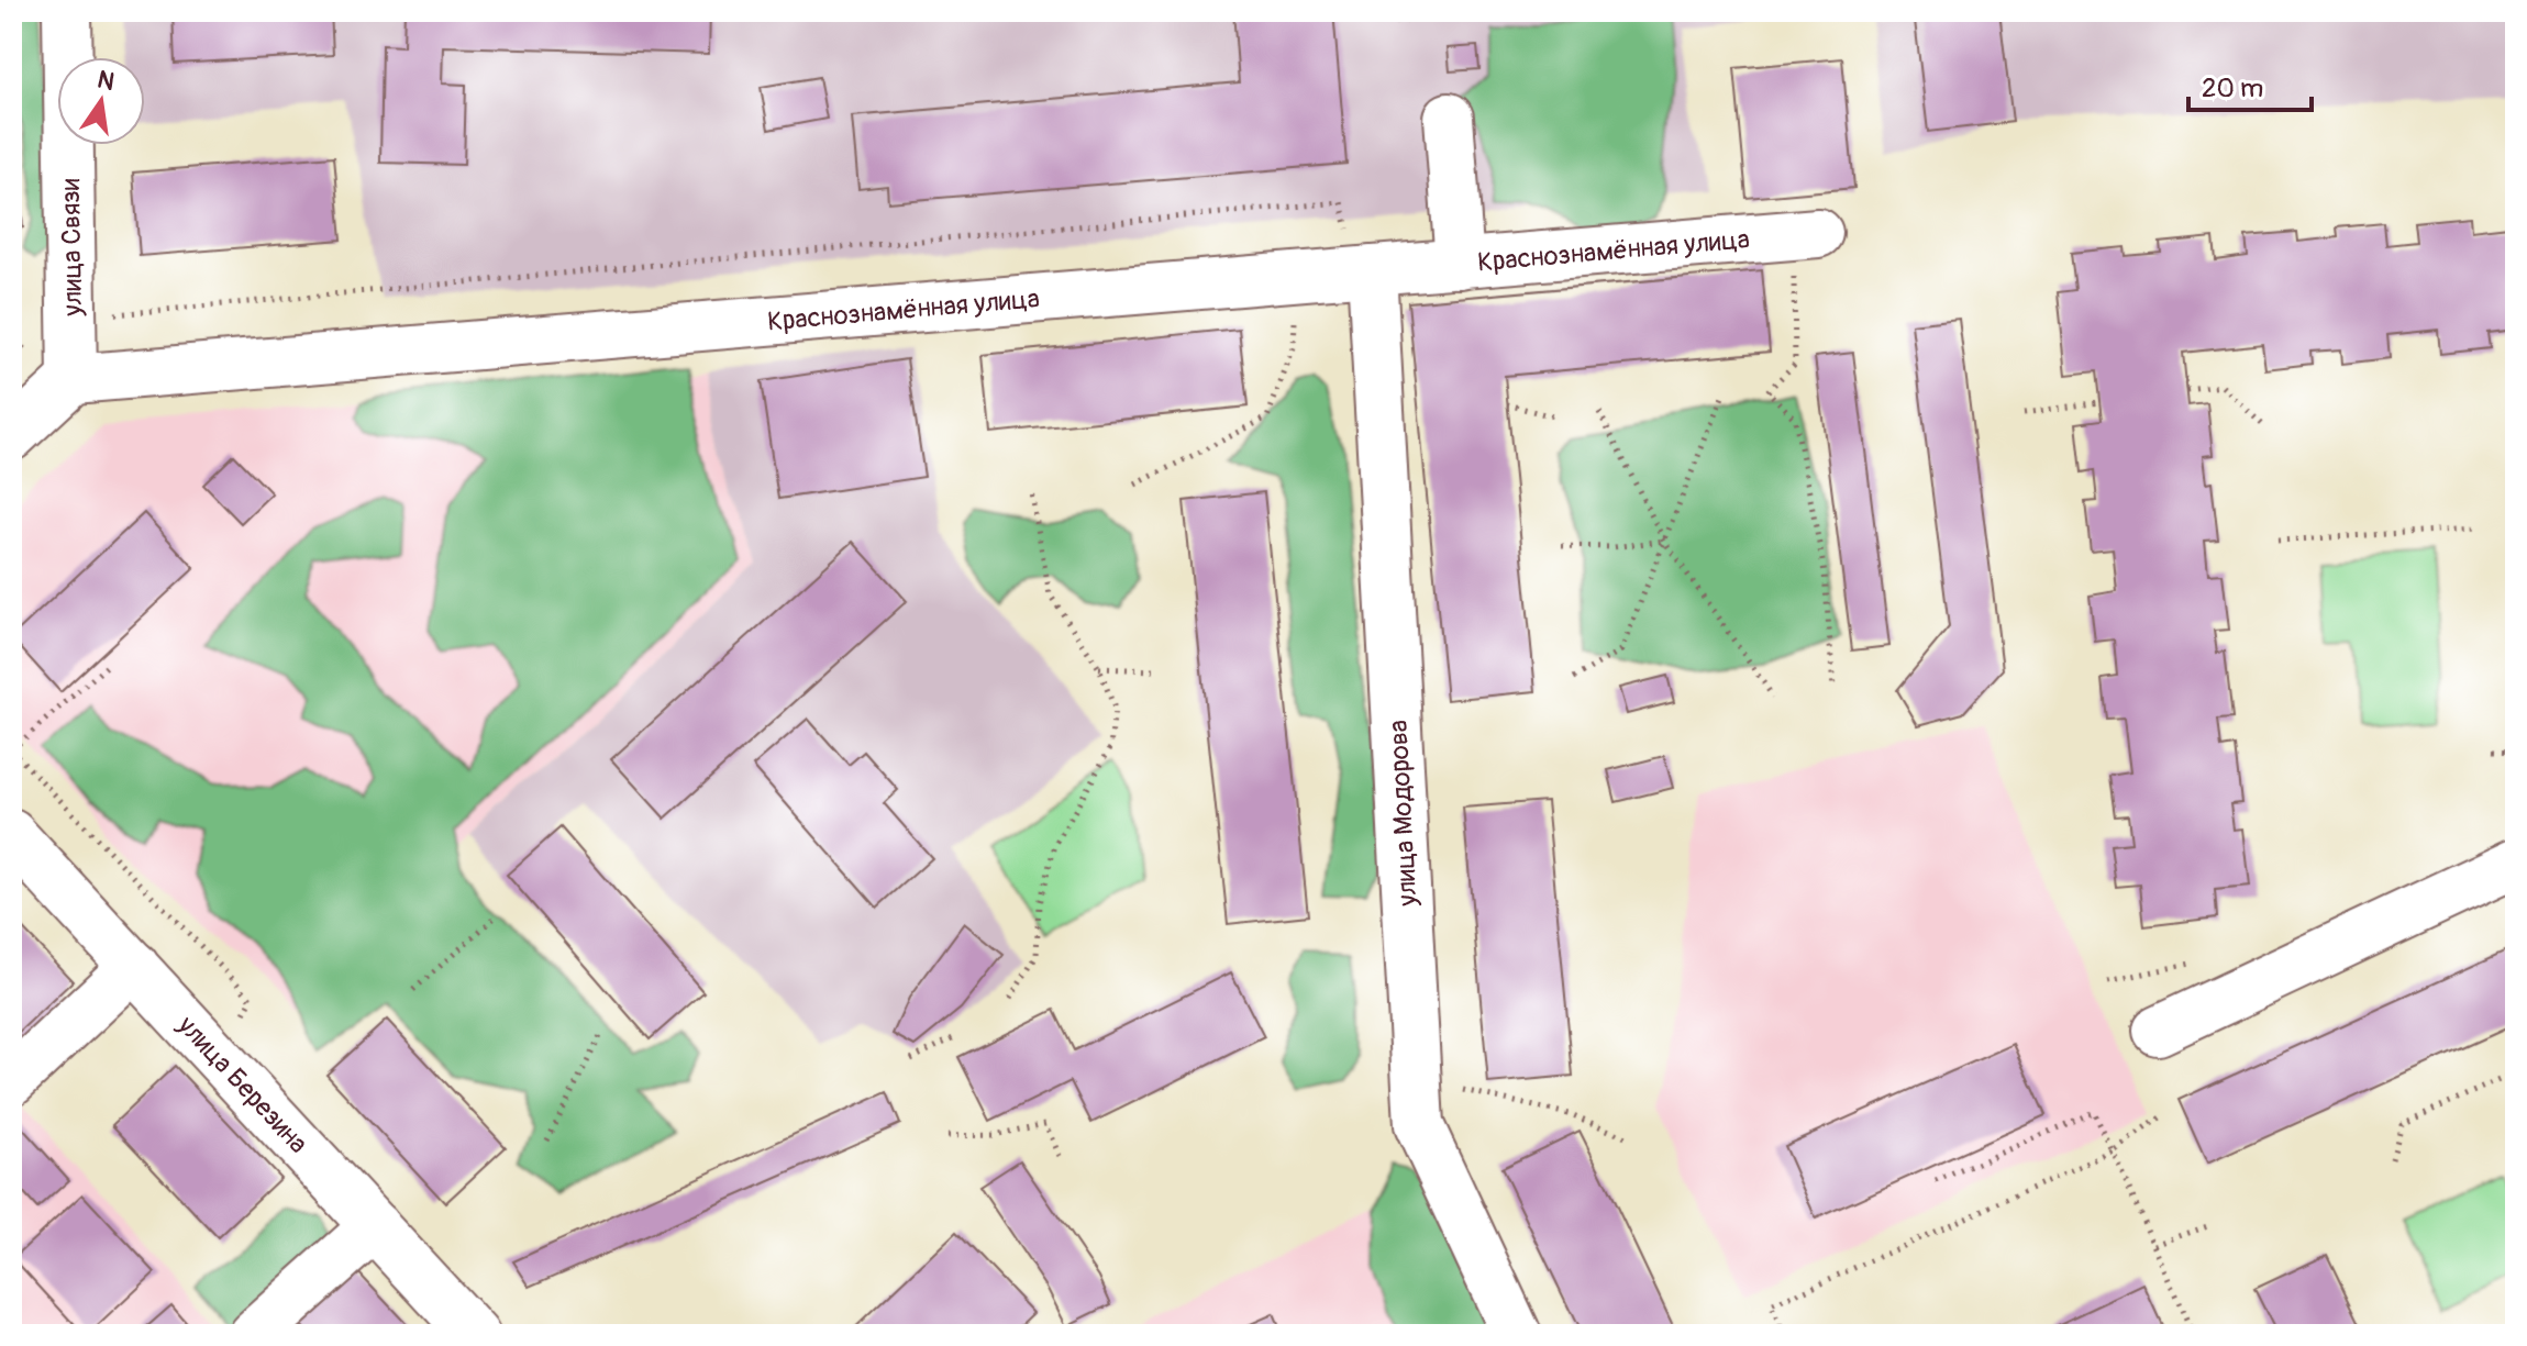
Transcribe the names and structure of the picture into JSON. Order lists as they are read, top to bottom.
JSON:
{
  "streets": {
    "street": [
      "улица Связи",
      "Краснознамённая улица",
      "улица Модорова",
      "улица Березина"
    ]
  },
  "crossings": [
    ["улица Связи", "Краснознамённая улица"],
    ["Краснознамённая улица", "улица Модорова"]
  ],
  "scale_bar": "20 m",
  "north": "top"
}
